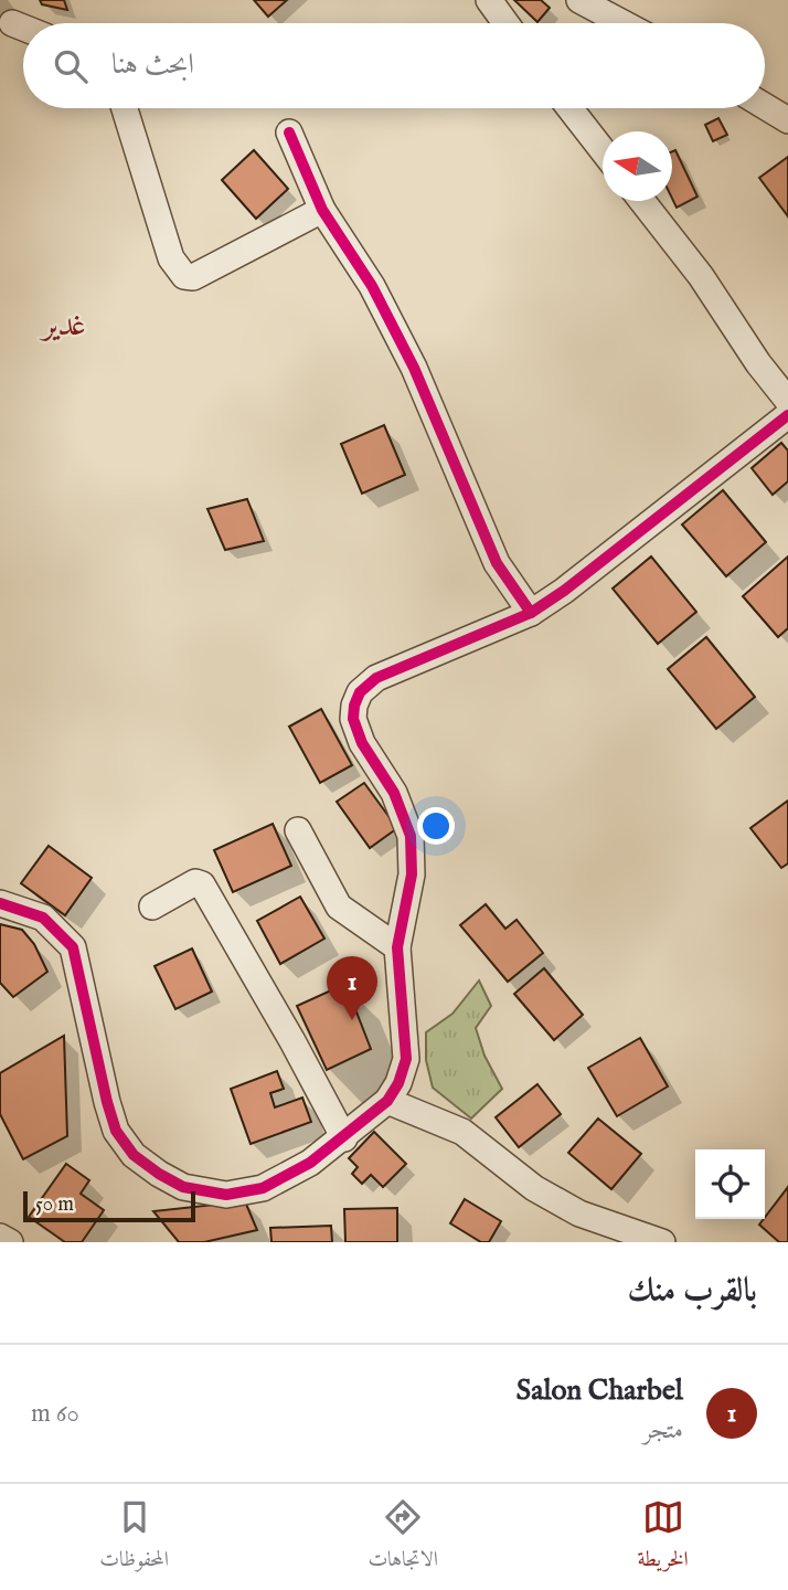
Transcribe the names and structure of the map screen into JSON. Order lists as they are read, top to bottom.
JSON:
{
  "districts": ["غدير"],
  "scale_bar": "50 m",
  "north": "left",
  "page": {
    "search": "ابحث هنا",
    "pins": "1",
    "scale": "50 m",
    "heading": "بالقرب منك",
    "list": [
      {
        "mark": "1",
        "name": "Salon Charbel",
        "note": "متجر",
        "value": "60 m"
      }
    ],
    "nav": ["الخريطة", "الاتجاهات", "المحفوظات"]
  }
}
